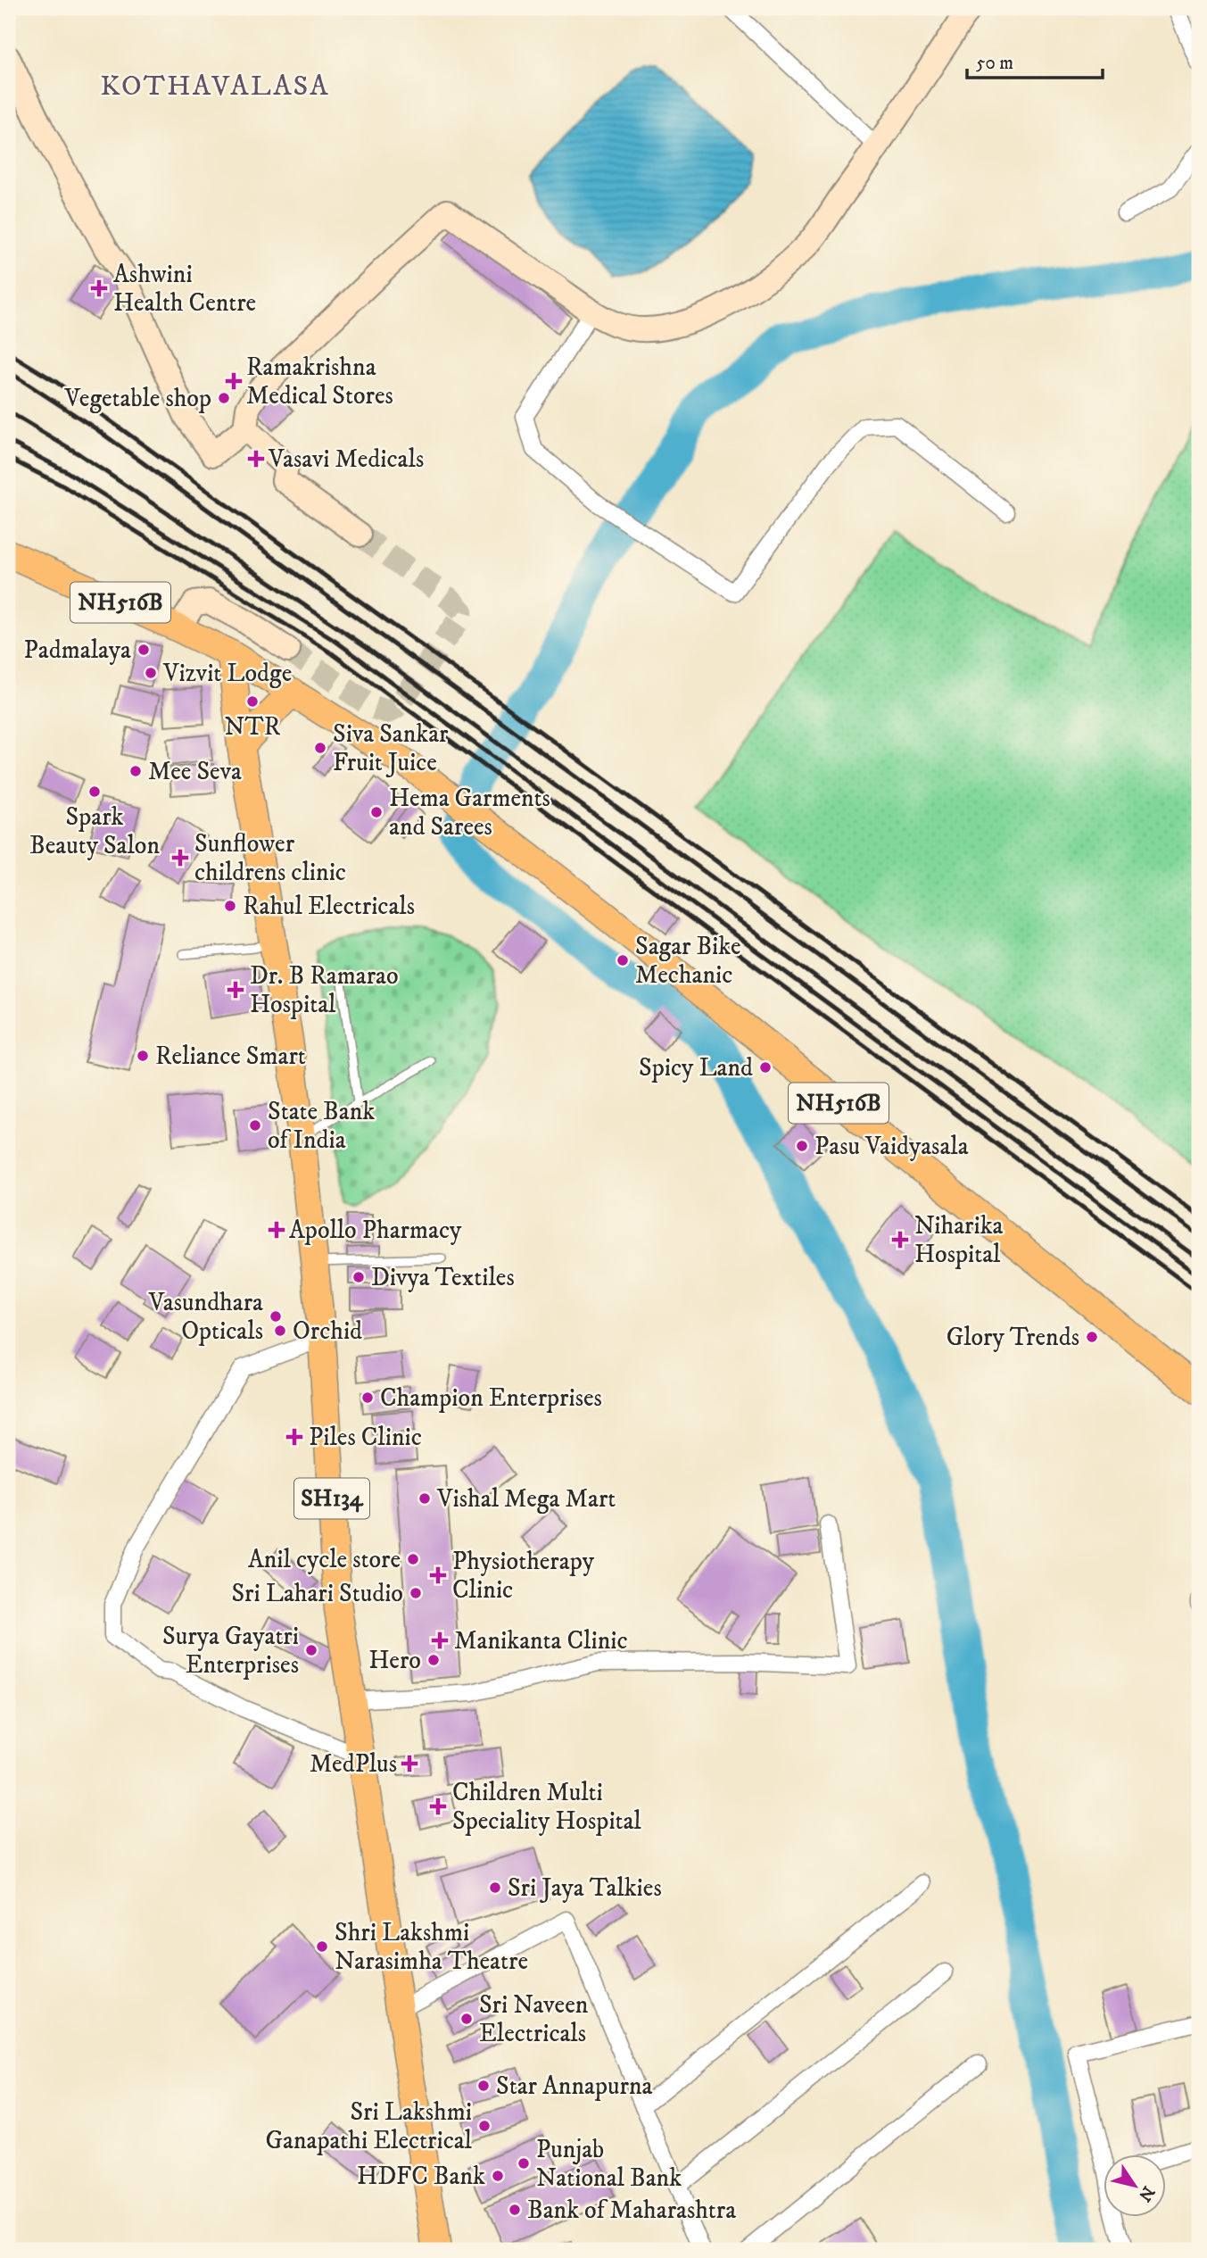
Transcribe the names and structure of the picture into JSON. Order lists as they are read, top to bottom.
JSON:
{
  "streets": {
    "main road": ["NH516B", "SH134"]
  },
  "crossings": [
    ["NH516B", "SH134"]
  ],
  "districts": ["KOTHAVALASA"],
  "places": {
    "health": [
      "Ashwini Health Centre",
      "Ramakrishna Medical Stores",
      "Vasavi Medicals",
      "Sunflower childrens clinic",
      "Dr. B Ramarao Hospital",
      "Apollo Pharmacy",
      "Niharika Hospital",
      "Piles Clinic",
      "Physiotherapy Clinic",
      "Manikanta Clinic",
      "MedPlus",
      "Children Multi Speciality Hospital"
    ],
    "other": [
      "Vegetable shop",
      "Padmalaya",
      "Vizvit Lodge",
      "NTR",
      "Siva Sankar Fruit Juice",
      "Mee Seva",
      "Spark Beauty Salon",
      "Hema Garments and Sarees",
      "Rahul Electricals",
      "Sagar Bike Mechanic",
      "Reliance Smart",
      "Spicy Land",
      "State Bank of India",
      "Pasu Vaidyasala",
      "Divya Textiles",
      "Vasundhara Opticals",
      "Orchid",
      "Glory Trends",
      "Champion Enterprises",
      "Vishal Mega Mart",
      "Anil cycle store",
      "Sri Lahari Studio",
      "Surya Gayatri Enterprises",
      "Hero",
      "Sri Jaya Talkies",
      "Shri Lakshmi Narasimha Theatre",
      "Sri Naveen Electricals",
      "Star Annapurna",
      "Sri Lakshmi Ganapathi Electrical",
      "Punjab National Bank",
      "HDFC Bank",
      "Bank of Maharashtra"
    ]
  },
  "scale_bar": "50 m",
  "north": "bottom right"
}
